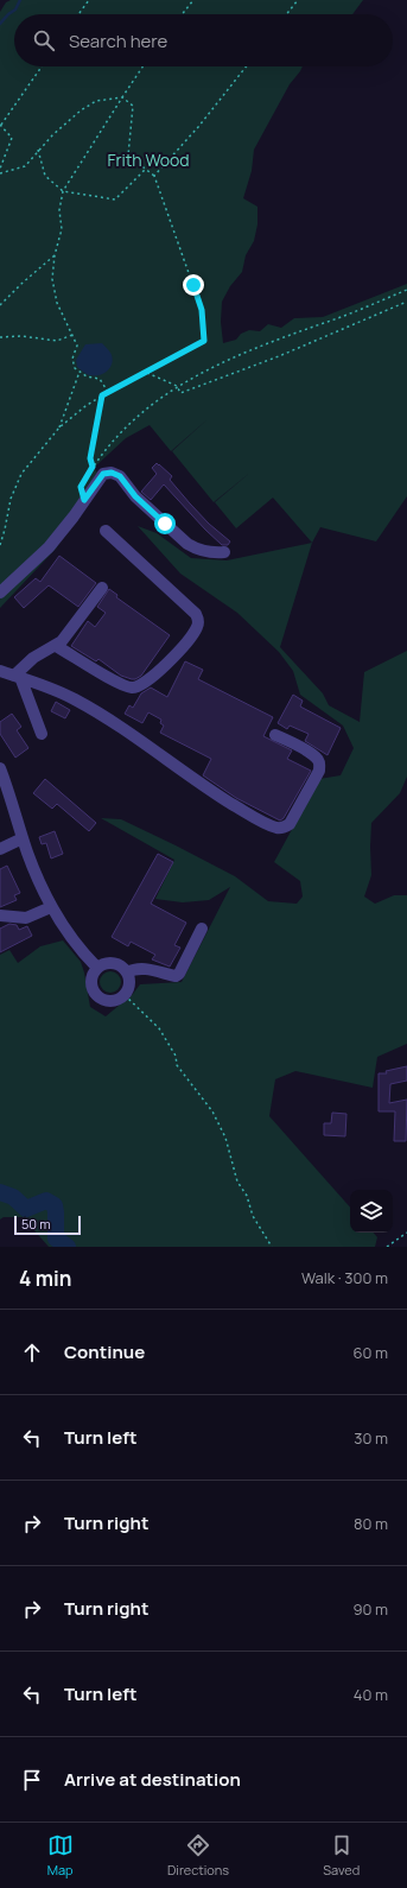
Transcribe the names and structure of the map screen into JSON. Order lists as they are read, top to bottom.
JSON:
{
  "parks": ["Frith Wood"],
  "scale_bar": "50 m",
  "page": {
    "search": "Search here",
    "scale": "50 m",
    "heading": ["4 min", "Walk · 300 m"],
    "list": [
      ["Continue", "60 m"],
      ["Turn left", "30 m"],
      ["Turn right", "80 m"],
      ["Turn right", "90 m"],
      ["Turn left", "40 m"],
      "Arrive at destination"
    ],
    "nav": ["Map", "Directions", "Saved"]
  }
}
